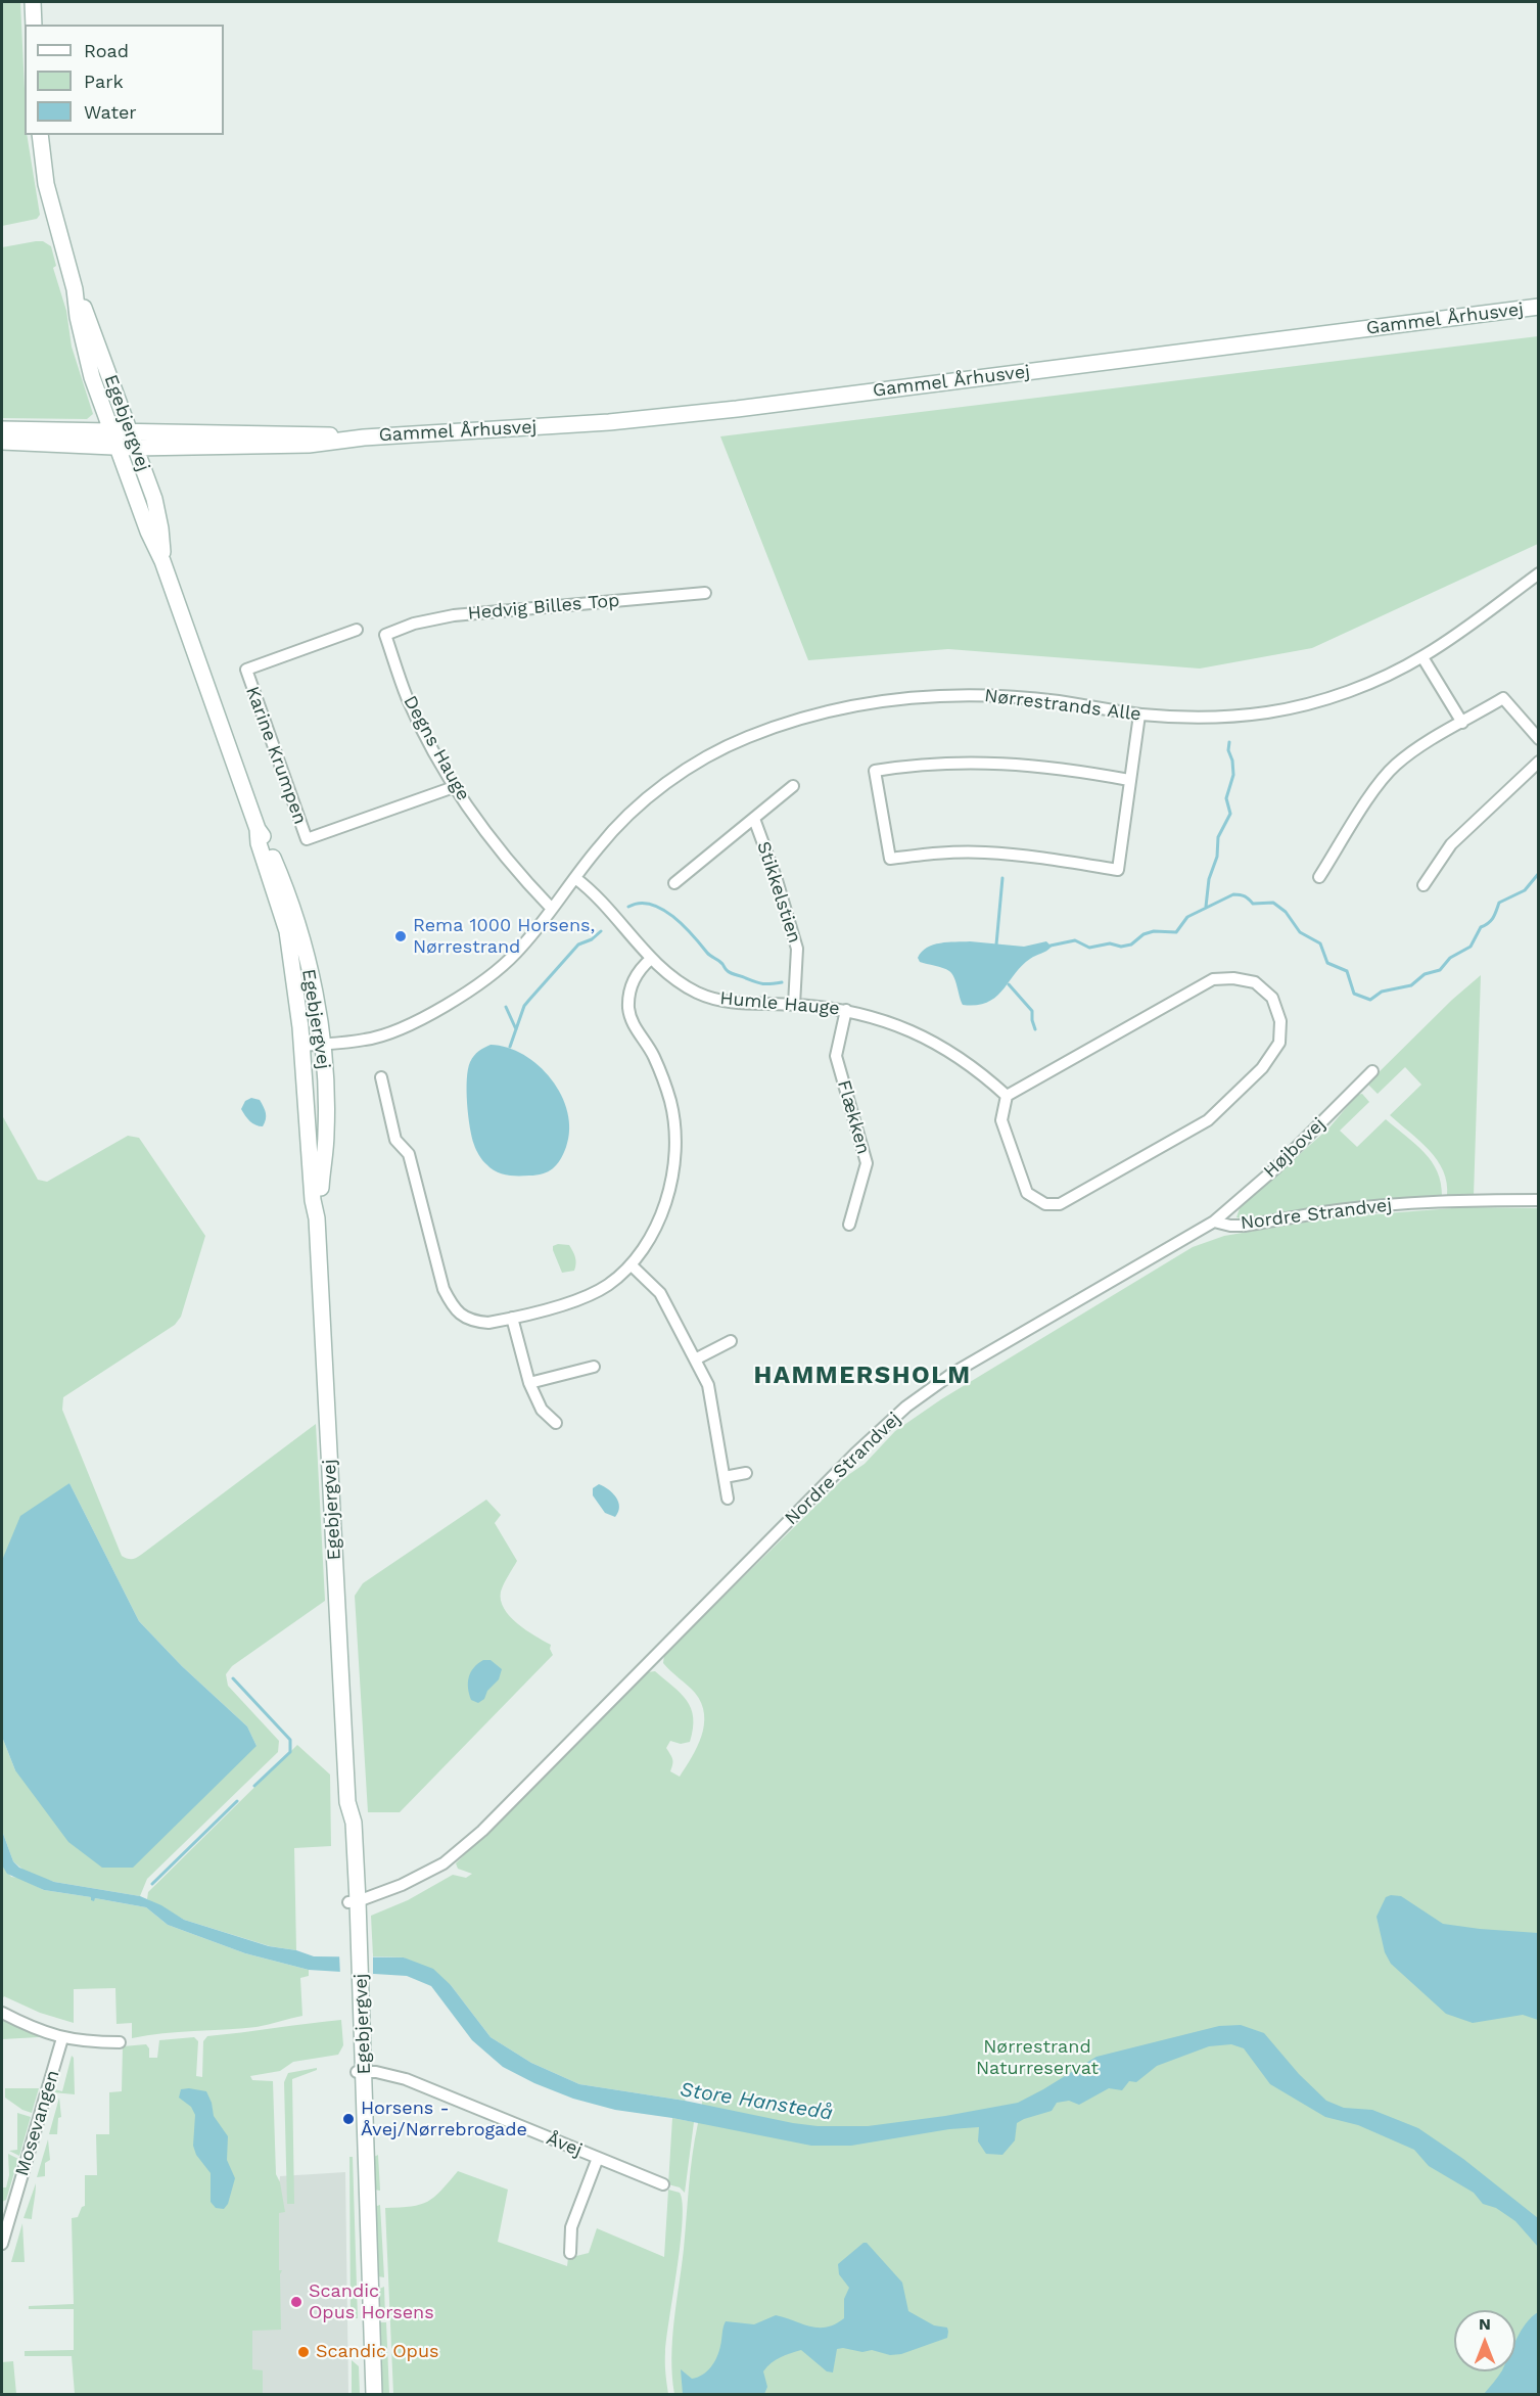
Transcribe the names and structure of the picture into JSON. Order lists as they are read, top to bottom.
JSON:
{
  "streets": {
    "street": [
      "Gammel Århusvej",
      "Egebjergvej",
      "Hedvig Billes Top",
      "Nørrestrands Alle",
      "Degns Hauge",
      "Karine Krumpen",
      "Stikkelstien",
      "Humle Hauge",
      "Flækken",
      "Højbovej",
      "Nordre Strandvej",
      "Mosevangen",
      "Åvej"
    ]
  },
  "crossings": [
    ["Gammel Århusvej", "Egebjergvej"],
    ["Egebjergvej", "Nørrestrands Alle"],
    ["Egebjergvej", "Nordre Strandvej"],
    ["Egebjergvej", "Åvej"],
    ["Hedvig Billes Top", "Degns Hauge"],
    ["Nørrestrands Alle", "Degns Hauge"],
    ["Nørrestrands Alle", "Humle Hauge"],
    ["Degns Hauge", "Karine Krumpen"],
    ["Stikkelstien", "Humle Hauge"],
    ["Humle Hauge", "Flækken"],
    ["Højbovej", "Nordre Strandvej"]
  ],
  "districts": ["HAMMERSHOLM"],
  "water": ["Store Hanstedå"],
  "parks": ["Nørrestrand Naturreservat"],
  "places": [
    "Rema 1000 Horsens, Nørrestrand",
    "Horsens - Åvej/Nørrebrogade",
    "Scandic Opus Horsens",
    "Scandic Opus"
  ],
  "legend": ["Road", "Park", "Water"],
  "north": "top"
}
